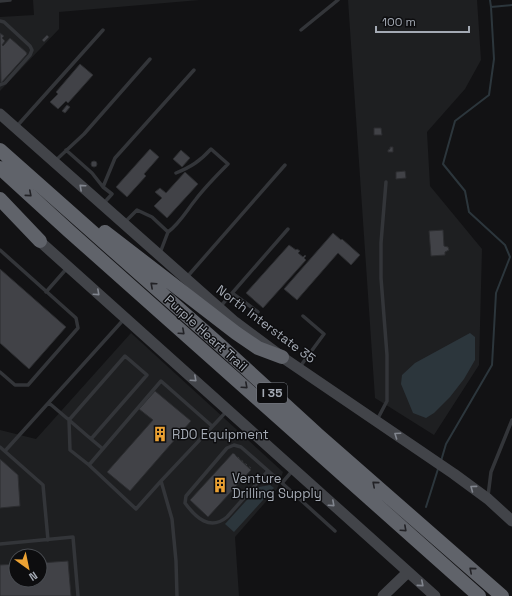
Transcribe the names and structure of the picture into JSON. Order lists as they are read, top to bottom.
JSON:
{
  "streets": {
    "highway": ["Purple Heart Trail", "I 35"],
    "main road": ["North Interstate 35"]
  },
  "places": {
    "building": ["RDO Equipment", "Venture Drilling Supply"]
  },
  "scale_bar": "100 m",
  "north": "bottom right"
}
